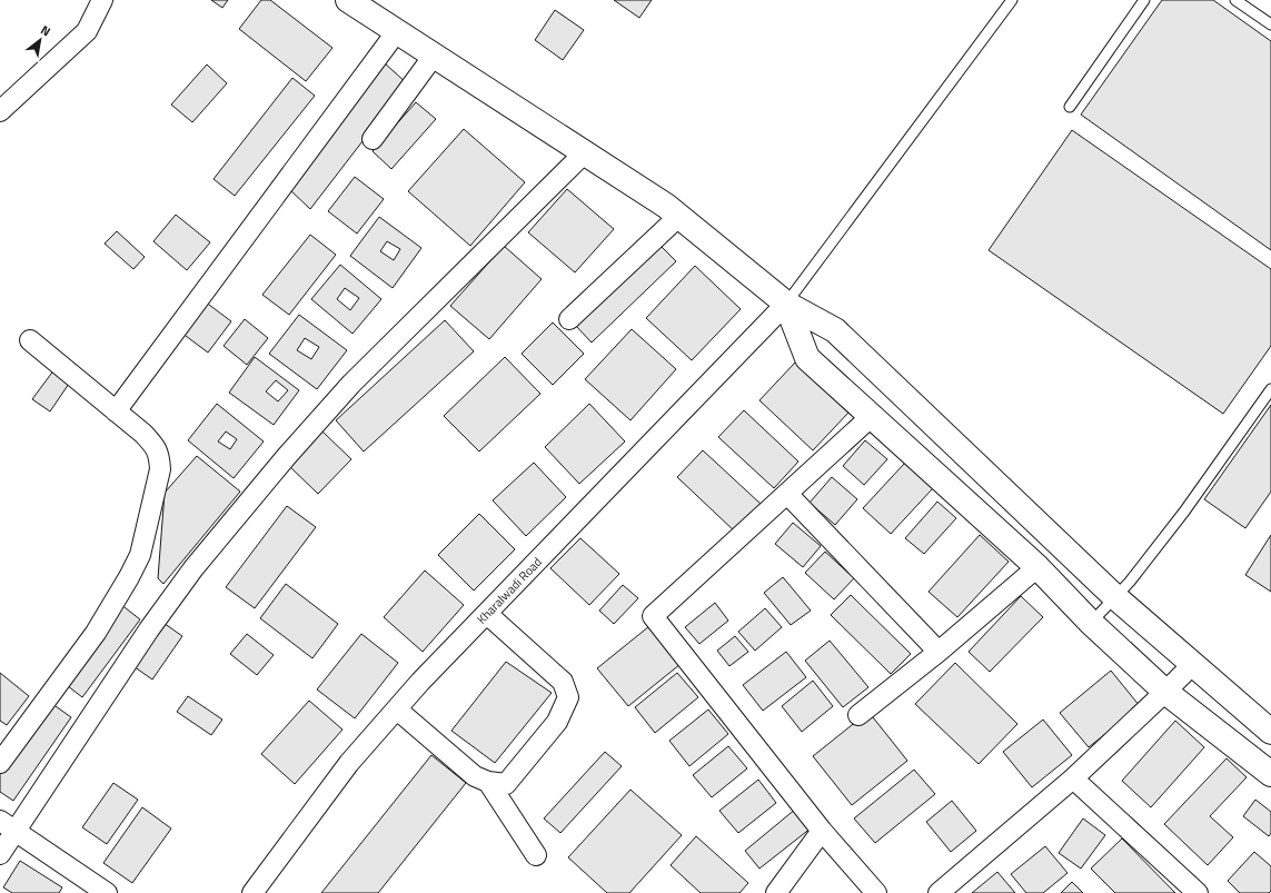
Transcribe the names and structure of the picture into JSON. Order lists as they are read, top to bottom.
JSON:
{
  "streets": {
    "street": ["Kharalwadi Road"]
  },
  "north": "top right"
}
